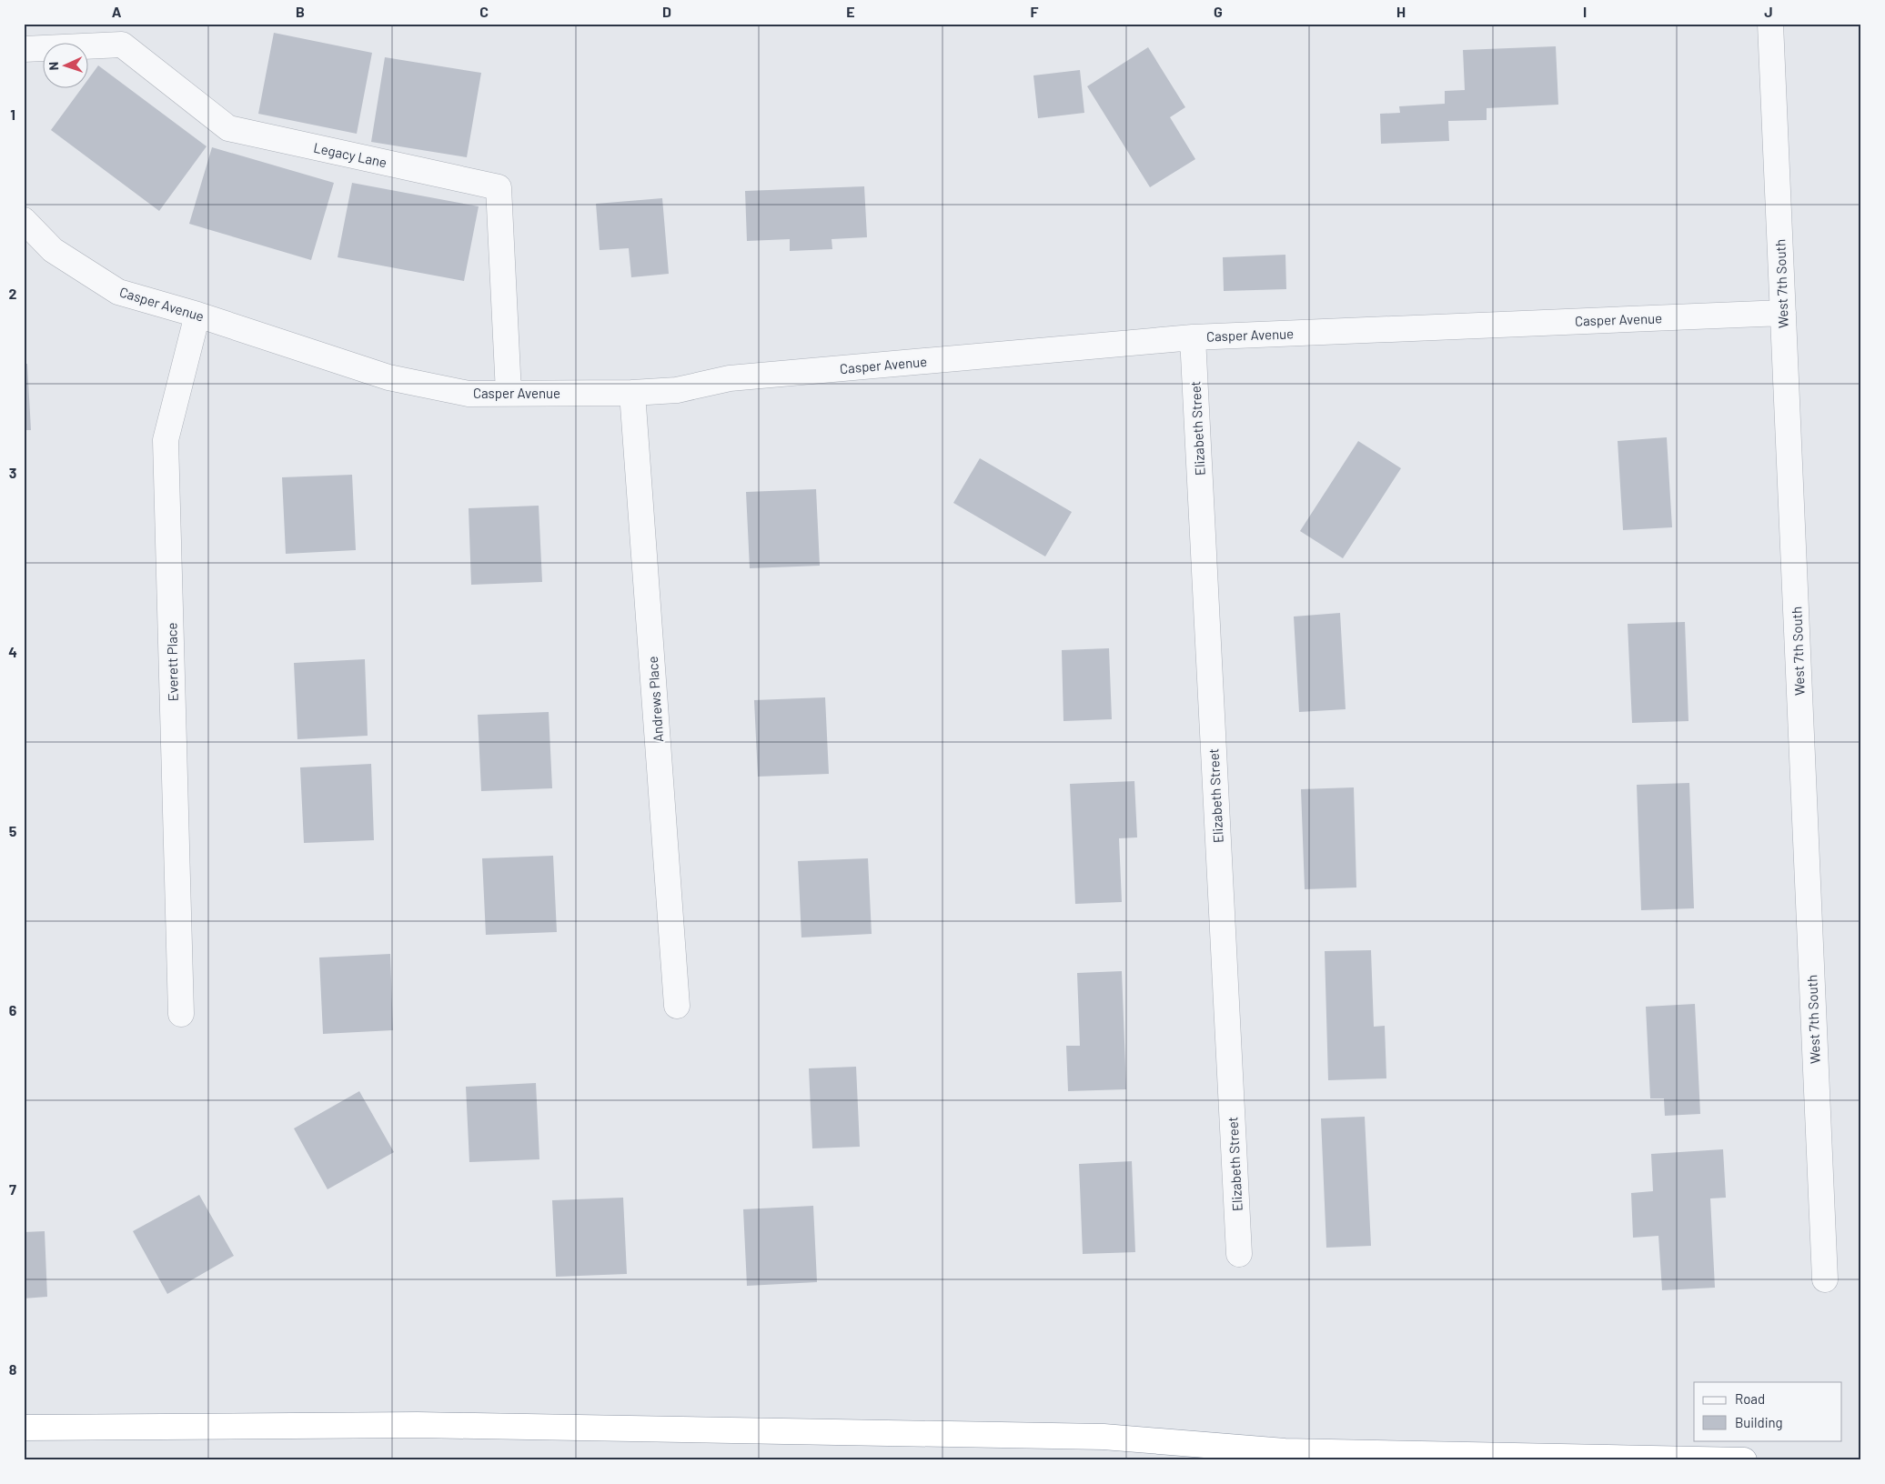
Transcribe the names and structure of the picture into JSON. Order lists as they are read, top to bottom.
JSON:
{
  "streets": {
    "street": [
      "Legacy Lane",
      "West 7th South",
      "Casper Avenue",
      "Elizabeth Street",
      "Everett Place",
      "Andrews Place"
    ]
  },
  "crossings": [
    ["Legacy Lane", "Casper Avenue"],
    ["West 7th South", "Casper Avenue"],
    ["Casper Avenue", "Elizabeth Street"],
    ["Casper Avenue", "Everett Place"],
    ["Casper Avenue", "Andrews Place"]
  ],
  "legend": ["Road", "Building"],
  "north": "left",
  "grid": {
    "columns": [
      "A",
      "B",
      "C",
      "D",
      "E",
      "F",
      "G",
      "H",
      "I",
      "J"
    ],
    "rows": [
      "1",
      "2",
      "3",
      "4",
      "5",
      "6",
      "7",
      "8"
    ]
  }
}
